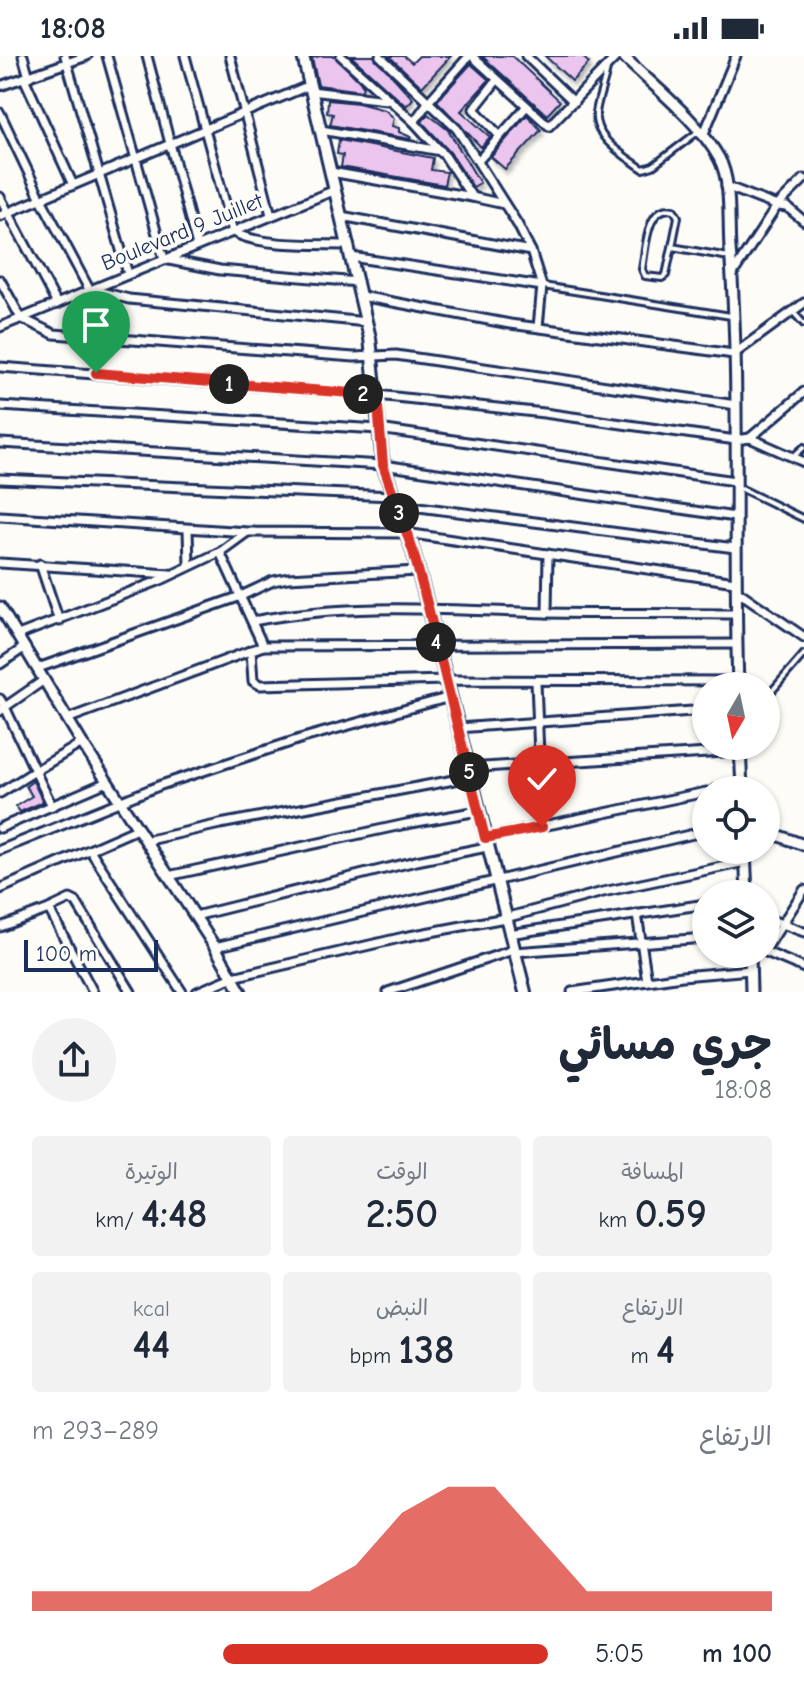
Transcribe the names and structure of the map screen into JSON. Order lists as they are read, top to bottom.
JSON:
{
  "streets": {
    "street": ["Boulevard 9 Juillet"]
  },
  "scale_bar": "100 m",
  "north": "bottom",
  "page": {
    "status": "18:08",
    "pins": [
      "1",
      "2",
      "3",
      "4",
      "5"
    ],
    "scale": "100 m",
    "heading": ["جري مسائي", "18:08"],
    "stats": [
      ["المسافة", "0.59 km"],
      ["الوقت", "2:50"],
      ["الوتيرة", "4:48 /km"],
      ["الارتفاع", "4 m"],
      ["النبض", "138 bpm"],
      ["kcal", "44"]
    ],
    "chart": ["الارتفاع", "289–293 m"],
    "list": [
      {
        "name": "100 m",
        "note": "5:05"
      }
    ]
  }
}
